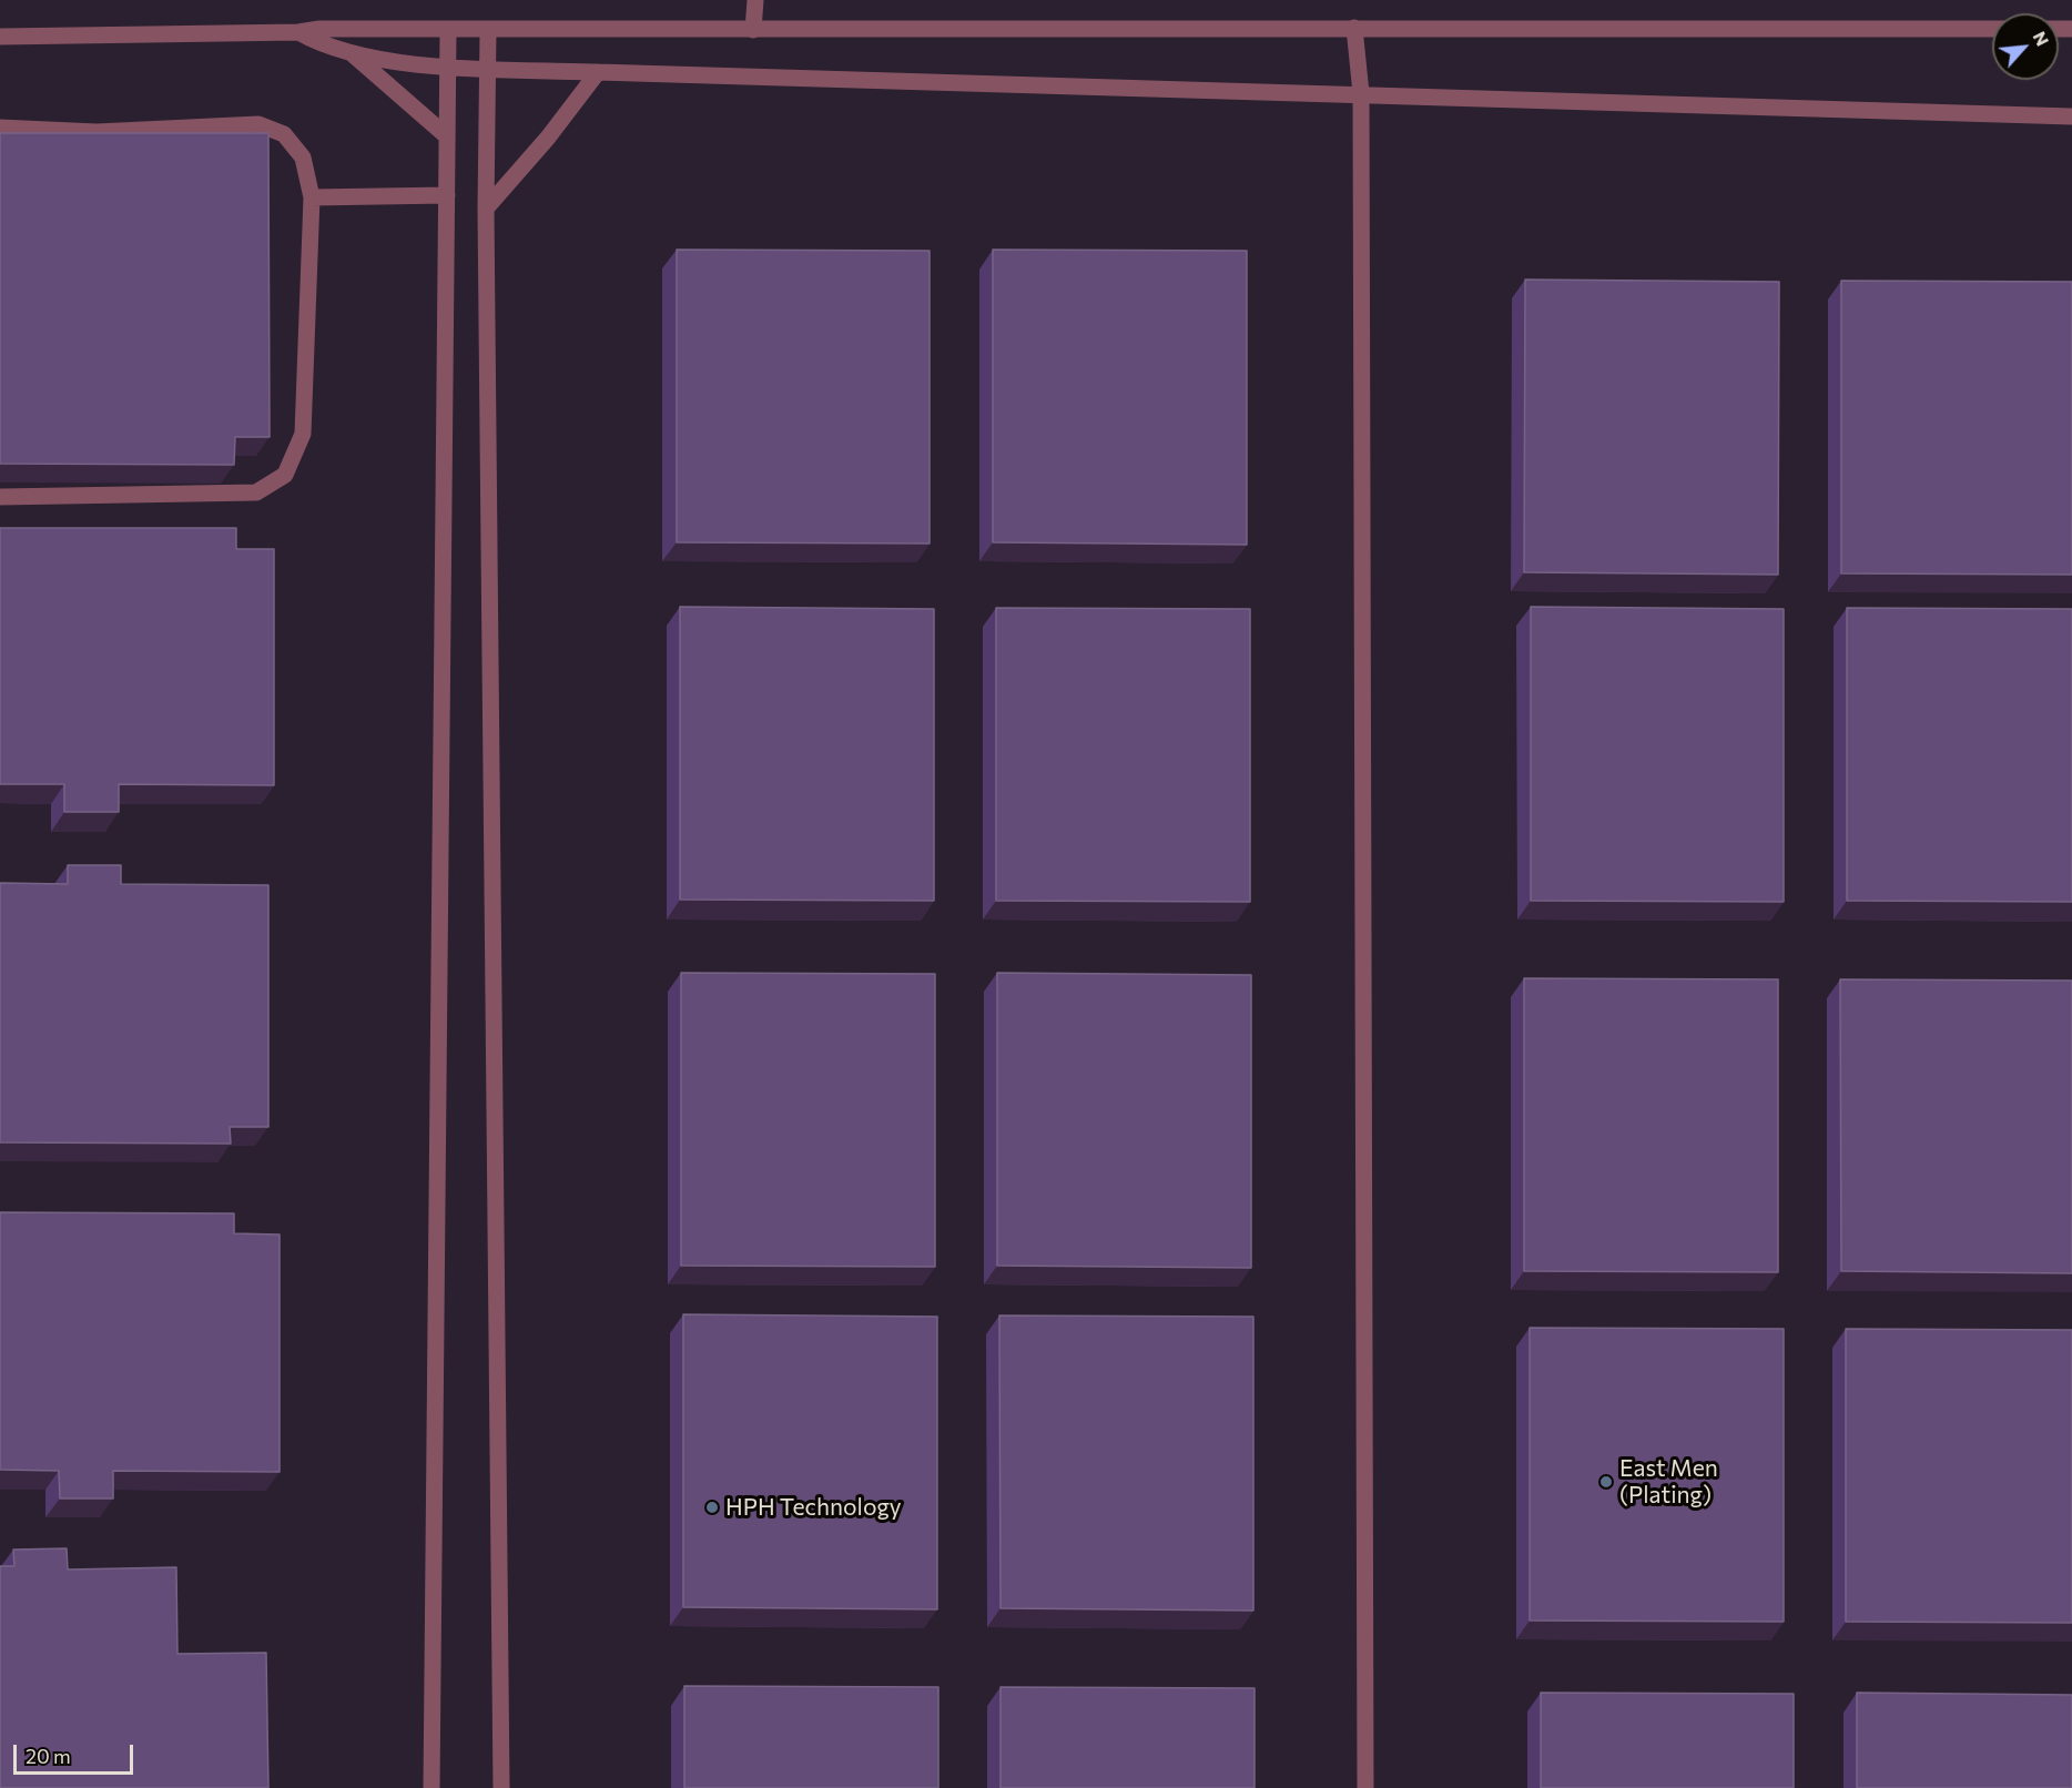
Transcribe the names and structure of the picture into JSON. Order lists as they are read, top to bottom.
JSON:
{
  "places": ["East Men (Plating)", "HPH Technology"],
  "scale_bar": "20 m",
  "north": "top right"
}
